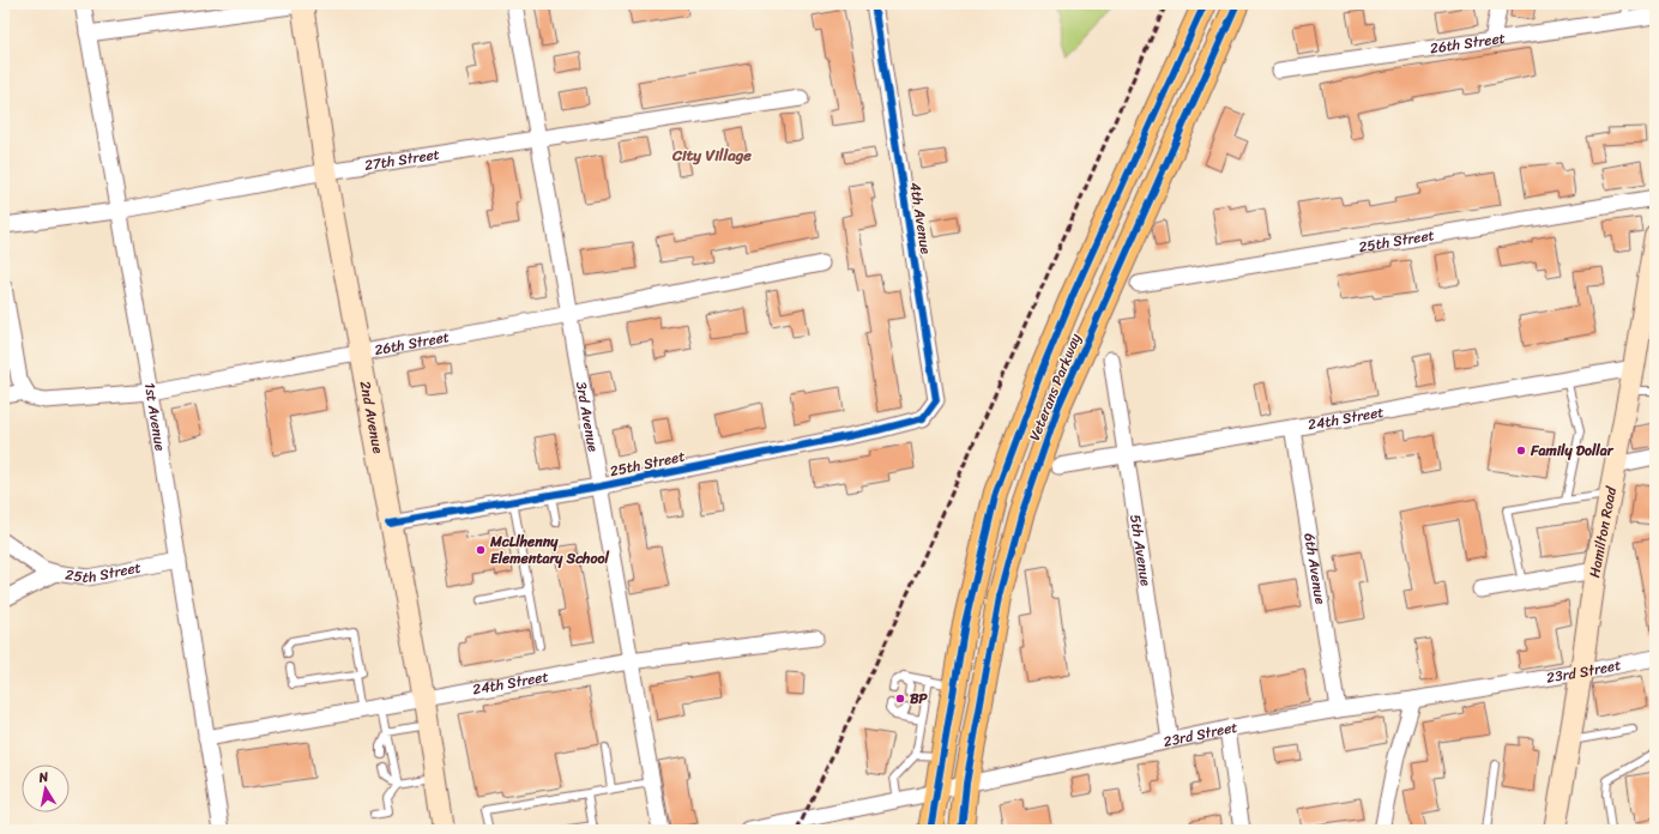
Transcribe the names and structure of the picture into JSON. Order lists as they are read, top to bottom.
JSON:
{
  "streets": {
    "main road": ["Veterans Parkway", "2nd Avenue", "Hamilton Road"],
    "street": [
      "26th Street",
      "27th Street",
      "4th Avenue",
      "25th Street",
      "1st Avenue",
      "3rd Avenue",
      "24th Street",
      "5th Avenue",
      "6th Avenue",
      "23rd Street"
    ]
  },
  "crossings": [
    ["26th Street", "1st Avenue"],
    ["26th Street", "2nd Avenue"],
    ["26th Street", "3rd Avenue"],
    ["27th Street", "1st Avenue"],
    ["27th Street", "2nd Avenue"],
    ["27th Street", "3rd Avenue"],
    ["4th Avenue", "25th Street"],
    ["25th Street", "1st Avenue"],
    ["25th Street", "2nd Avenue"],
    ["25th Street", "3rd Avenue"],
    ["Veterans Parkway", "23rd Street"],
    ["1st Avenue", "24th Street"],
    ["2nd Avenue", "24th Street"],
    ["3rd Avenue", "24th Street"],
    ["24th Street", "Hamilton Road"],
    ["24th Street", "5th Avenue"],
    ["24th Street", "6th Avenue"],
    ["Hamilton Road", "23rd Street"],
    ["5th Avenue", "23rd Street"],
    ["6th Avenue", "23rd Street"]
  ],
  "districts": ["City Village"],
  "places": ["Family Dollar", "McLlhenny Elementary School", "BP"],
  "north": "top"
}
